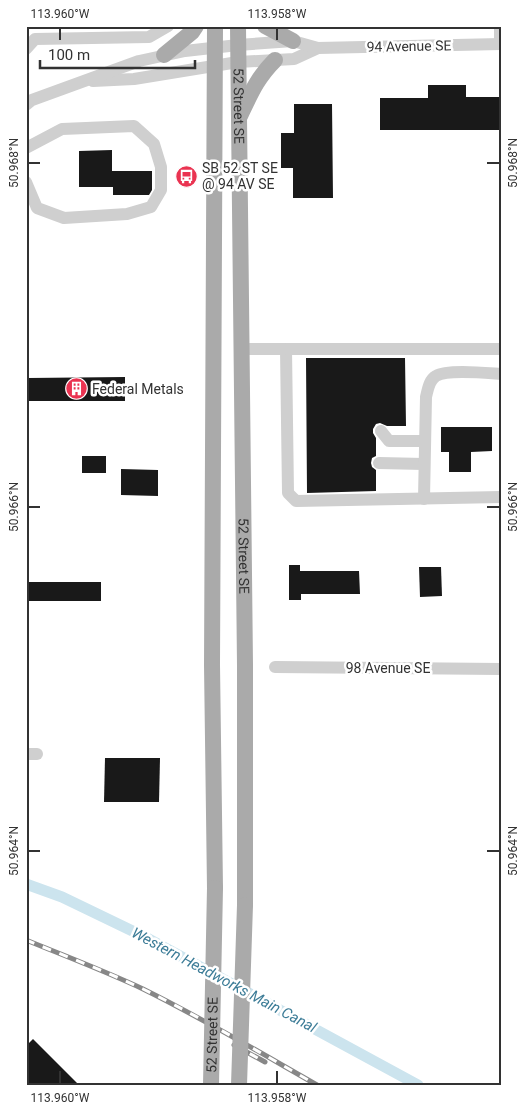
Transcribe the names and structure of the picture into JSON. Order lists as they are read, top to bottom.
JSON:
{
  "streets": {
    "main road": ["52 Street SE"],
    "street": ["94 Avenue SE", "98 Avenue SE"]
  },
  "crossings": [
    ["94 Avenue SE", "52 Street SE"]
  ],
  "water": ["Western Headworks Main Canal"],
  "places": {
    "bus stop": ["SB 52 ST SE @ 94 AV SE"],
    "building": ["Federal Metals"]
  },
  "scale_bar": "100 m",
  "coordinates": [
    "113.960°W",
    "113.958°W",
    "50.968°N",
    "50.966°N",
    "50.964°N"
  ]
}
